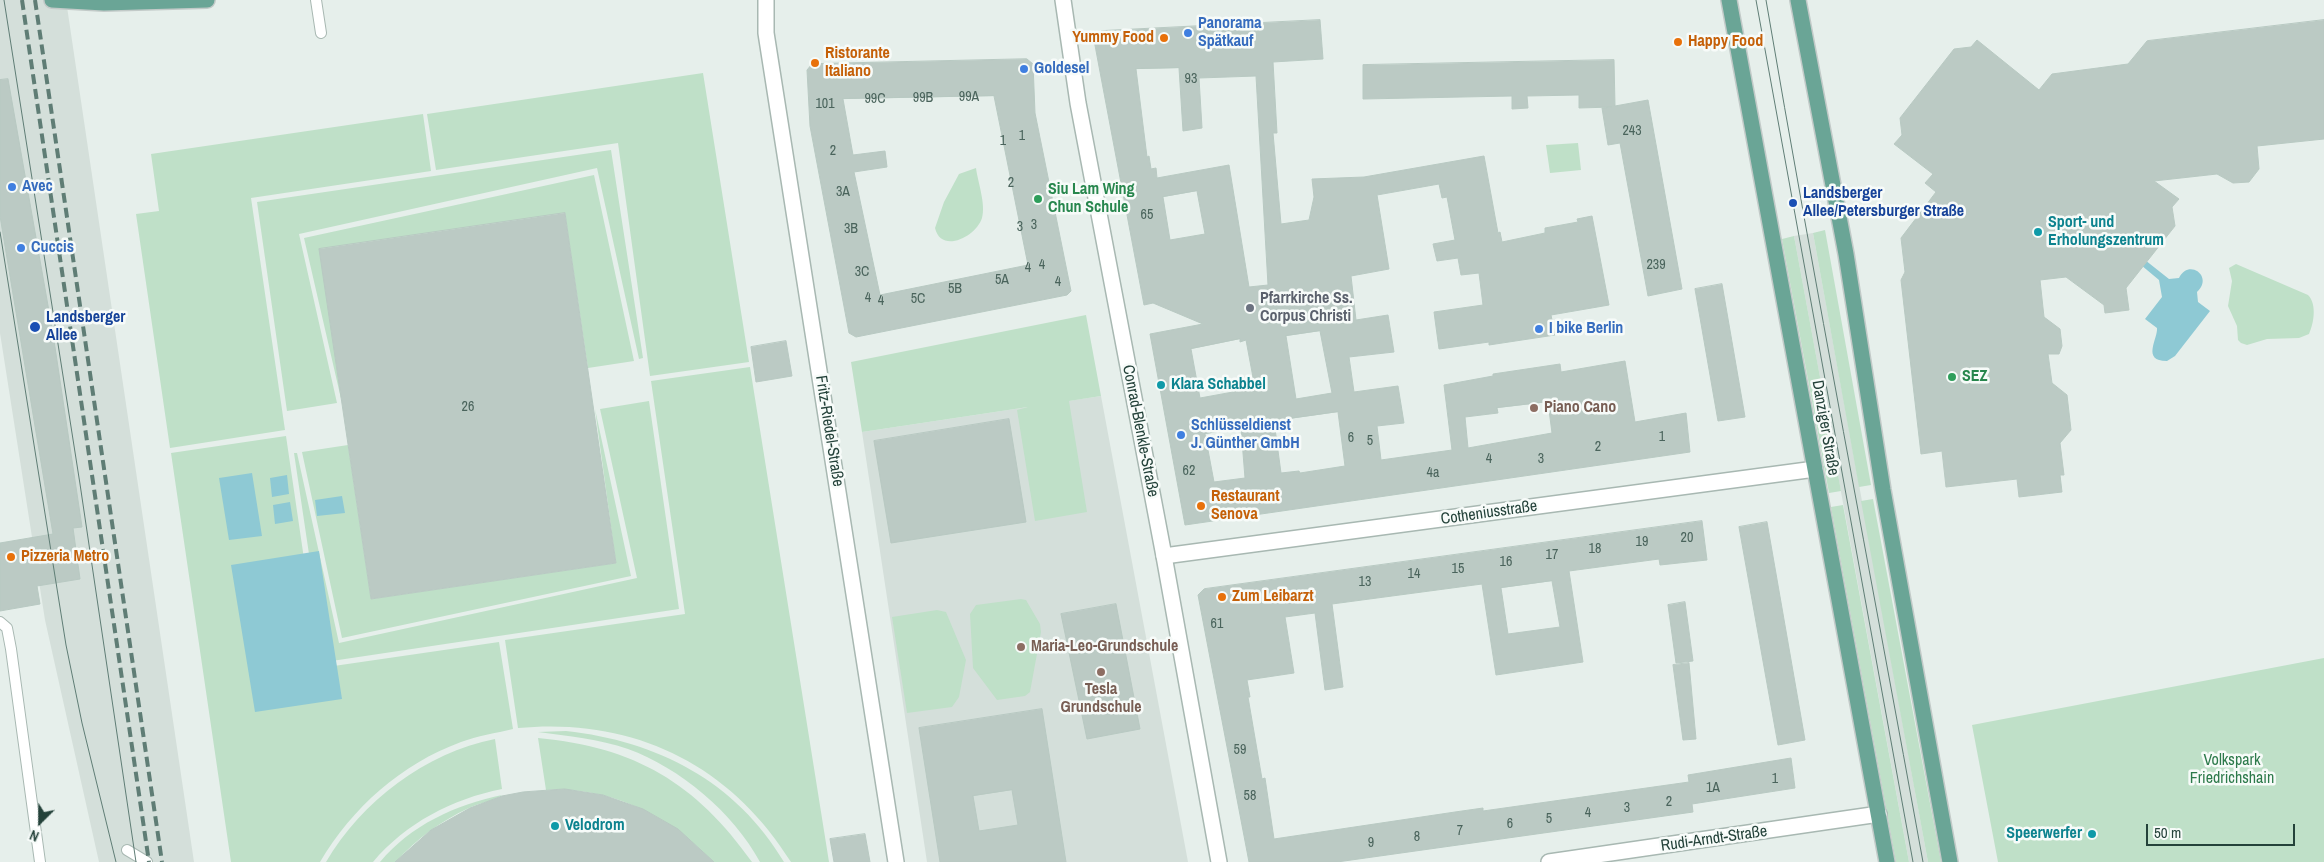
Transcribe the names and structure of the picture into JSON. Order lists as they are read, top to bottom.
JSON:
{
  "streets": {
    "main road": ["Danziger Straße"],
    "street": [
      "Fritz-Riedel-Straße",
      "Conrad-Blenkle-Straße",
      "Cotheniusstraße",
      "Rudi-Arndt-Straße"
    ]
  },
  "crossings": [
    ["Danziger Straße", "Cotheniusstraße"],
    ["Danziger Straße", "Rudi-Arndt-Straße"],
    ["Conrad-Blenkle-Straße", "Cotheniusstraße"]
  ],
  "parks": ["Volkspark Friedrichshain"],
  "places": [
    "Panorama Spätkauf",
    "Yummy Food",
    "Happy Food",
    "Ristorante Italiano",
    "Goldesel",
    "Avec",
    "Siu Lam Wing Chun Schule",
    "Landsberger Allee/Petersburger Straße",
    "Sport- und Erholungszentrum",
    "Cuccis",
    "Pfarrkirche Ss. Corpus Christi",
    "Landsberger Allee",
    "I bike Berlin",
    "SEZ",
    "Klara Schabbel",
    "Piano Cano",
    "Schlüsseldienst J. Günther GmbH",
    "Restaurant Senova",
    "Pizzeria Metro",
    "Zum Leibarzt",
    "Maria-Leo-Grundschule",
    "Tesla Grundschule",
    "Velodrom",
    "Speerwerfer"
  ],
  "house_numbers": [
    "93",
    "99A",
    "99B",
    "99C",
    "101",
    "243",
    "1",
    "1",
    "2",
    "2",
    "3A",
    "65",
    "3",
    "3",
    "3B",
    "4",
    "239",
    "4",
    "3C",
    "5A",
    "4",
    "5B",
    "4",
    "5C",
    "4",
    "26",
    "1",
    "6",
    "5",
    "2",
    "4",
    "3",
    "62",
    "4a",
    "20",
    "19",
    "18",
    "17",
    "16",
    "15",
    "14",
    "13",
    "61",
    "59",
    "1",
    "1A",
    "58",
    "2",
    "3",
    "4",
    "5",
    "6",
    "7",
    "8",
    "9"
  ],
  "scale_bar": "50 m",
  "north": "bottom left"
}
